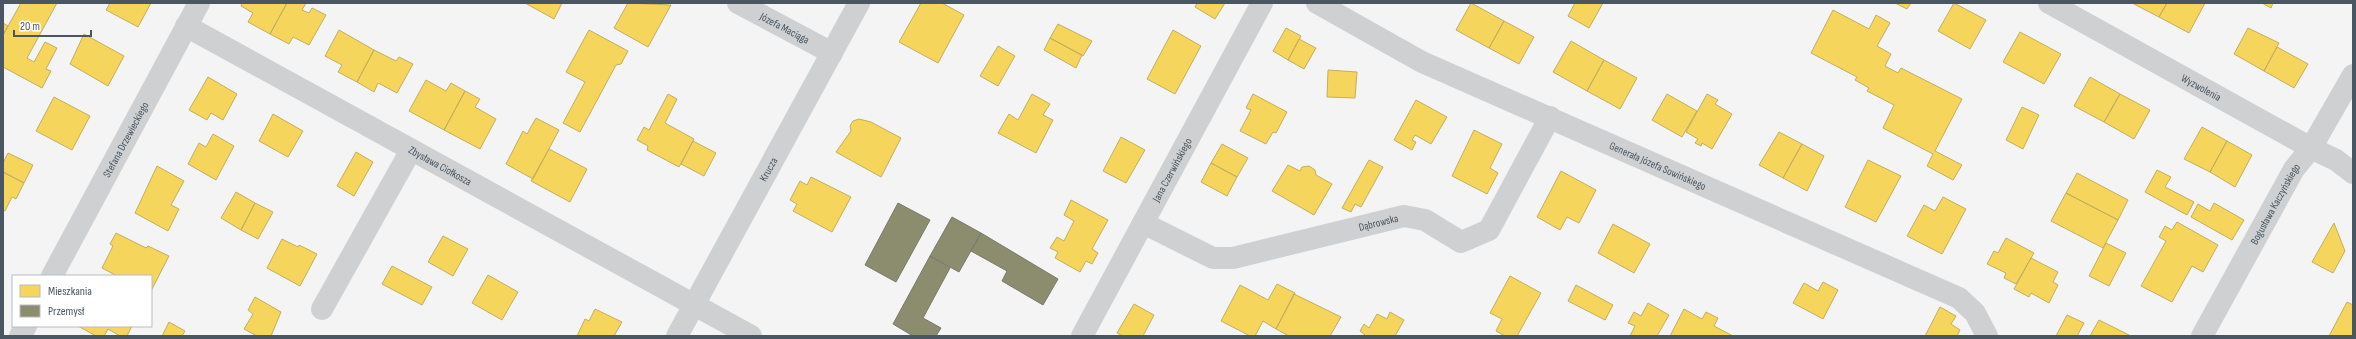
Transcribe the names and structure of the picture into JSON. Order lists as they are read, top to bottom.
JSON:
{
  "streets": {
    "street": [
      "Józefa Maciąga",
      "Wyzwolenia",
      "Stefana Drzewieckiego",
      "Generała Józefa Sowińskiego",
      "Zbysława Ciołkosza",
      "Krucza",
      "Jana Czerwińskiego",
      "Bogusława Kaczyńskiego",
      "Dąbrowska"
    ]
  },
  "crossings": [
    ["Józefa Maciąga", "Krucza"],
    ["Wyzwolenia", "Bogusława Kaczyńskiego"],
    ["Stefana Drzewieckiego", "Zbysława Ciołkosza"],
    ["Generała Józefa Sowińskiego", "Dąbrowska"],
    ["Zbysława Ciołkosza", "Krucza"],
    ["Jana Czerwińskiego", "Dąbrowska"]
  ],
  "legend": ["Mieszkania", "Przemysł"],
  "scale_bar": "20 m"
}
